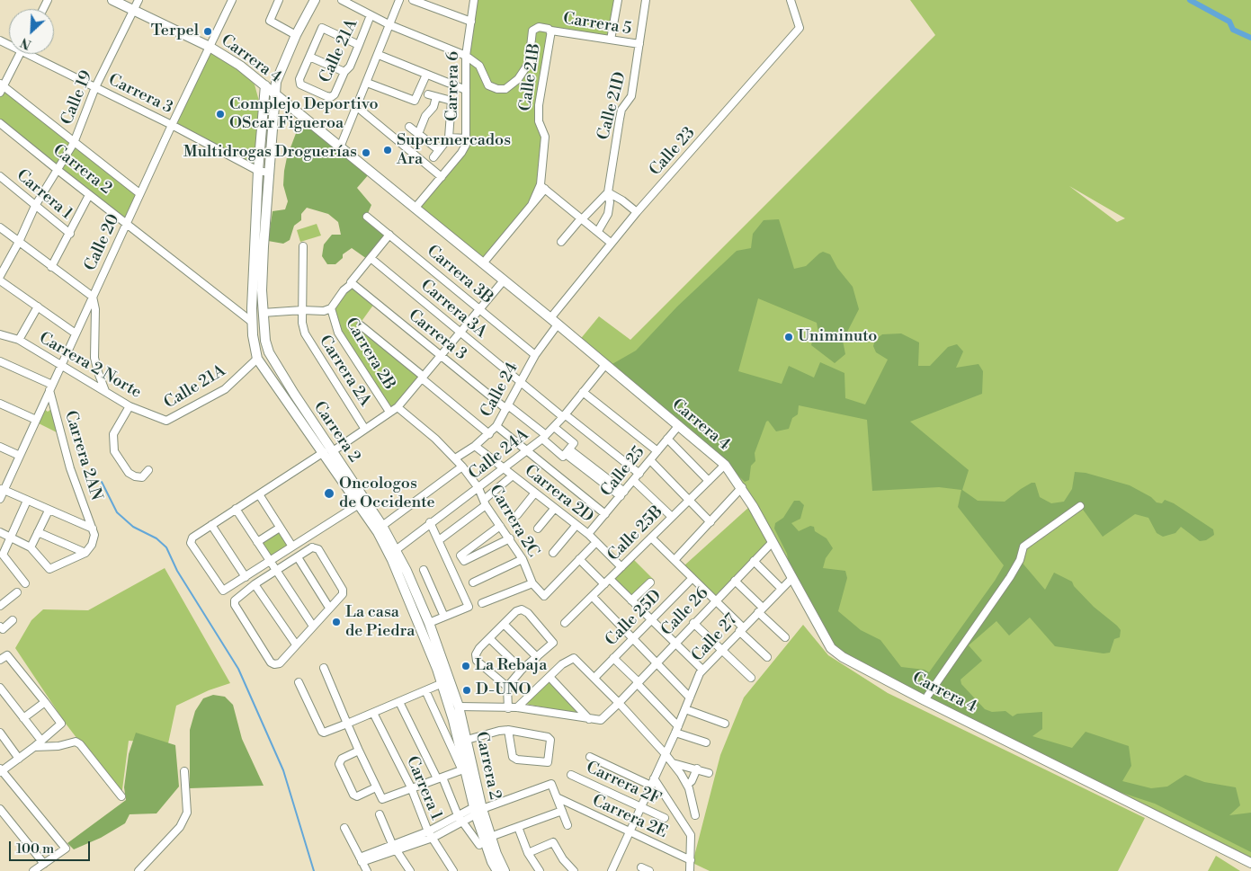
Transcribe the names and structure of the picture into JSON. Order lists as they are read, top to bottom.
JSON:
{
  "streets": {
    "main road": ["Carrera 4", "Carrera 2"],
    "street": [
      "Carrera 5",
      "Calle 21A",
      "Calle 21B",
      "Carrera 6",
      "Carrera 3",
      "Calle 19",
      "Calle 21D",
      "Calle 23",
      "Carrera 1",
      "Calle 20",
      "Carrera 3B",
      "Carrera 3A",
      "Carrera 2B",
      "Carrera 2 Norte",
      "Carrera 2A",
      "Calle 24",
      "Calle 24A",
      "Carrera 2AN",
      "Calle 25",
      "Carrera 2D",
      "Carrera 2C",
      "Calle 25B",
      "Calle 26",
      "Calle 25D",
      "Calle 27",
      "Carrera 2F",
      "Carrera 2E"
    ]
  },
  "crossings": [
    ["Carrera 5", "Calle 21B"],
    ["Carrera 5", "Carrera 6"],
    ["Carrera 5", "Calle 21D"],
    ["Calle 21A", "Carrera 2"],
    ["Calle 21A", "Carrera 2 Norte"],
    ["Carrera 4", "Carrera 6"],
    ["Carrera 4", "Calle 19"],
    ["Carrera 4", "Calle 23"],
    ["Carrera 4", "Carrera 2"],
    ["Carrera 4", "Calle 20"],
    ["Carrera 4", "Calle 24"],
    ["Carrera 4", "Calle 24A"],
    ["Carrera 4", "Calle 25"],
    ["Carrera 4", "Calle 25B"],
    ["Carrera 4", "Calle 26"],
    ["Carrera 4", "Calle 27"],
    ["Carrera 3", "Calle 19"],
    ["Carrera 3", "Carrera 2"],
    ["Carrera 3", "Calle 20"],
    ["Carrera 3", "Calle 24"],
    ["Calle 19", "Carrera 2"],
    ["Calle 19", "Carrera 1"],
    ["Calle 23", "Calle 24"],
    ["Carrera 2", "Calle 20"],
    ["Carrera 2", "Calle 24A"],
    ["Carrera 2", "Carrera 2E"],
    ["Calle 20", "Carrera 2 Norte"],
    ["Calle 20", "Carrera 2AN"],
    ["Carrera 3B", "Calle 24"],
    ["Carrera 3A", "Calle 24"],
    ["Calle 24", "Carrera 2D"],
    ["Calle 24", "Carrera 2C"],
    ["Calle 24A", "Carrera 2D"],
    ["Calle 24A", "Carrera 2C"],
    ["Calle 25", "Carrera 2D"],
    ["Carrera 2D", "Calle 25B"],
    ["Calle 27", "Carrera 2F"],
    ["Calle 27", "Carrera 2E"]
  ],
  "places": [
    "Terpel",
    "Complejo Deportivo OScar Figueroa",
    "Supermercados Ara",
    "Multidrogas Droguerías",
    "Uniminuto",
    "Oncologos de Occidente",
    "La casa de Piedra",
    "La Rebaja",
    "D-UNO"
  ],
  "scale_bar": "100 m",
  "north": "bottom left"
}
